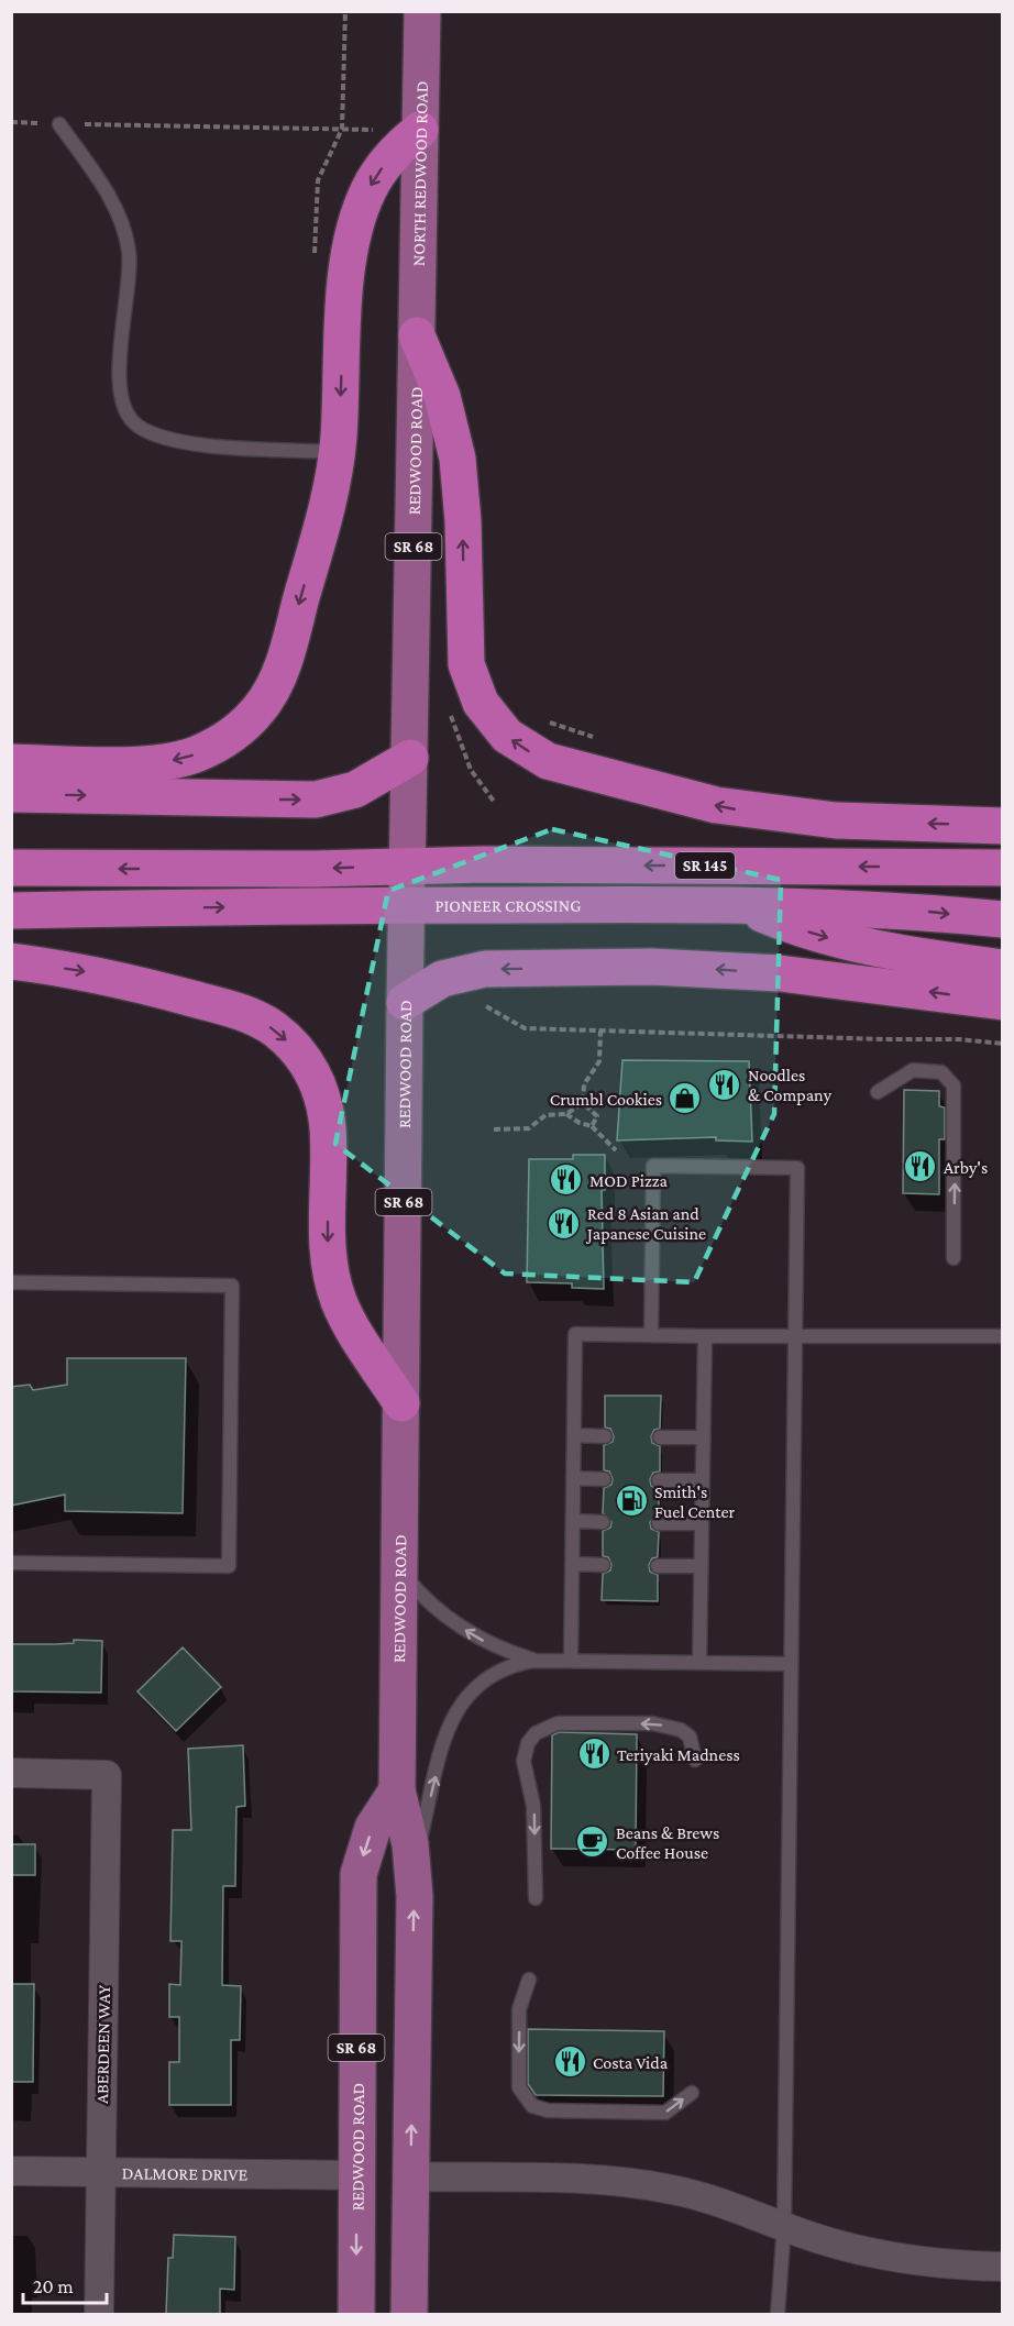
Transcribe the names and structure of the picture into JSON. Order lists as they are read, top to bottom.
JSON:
{
  "streets": {
    "highway": ["SR 145", "PIONEER CROSSING"],
    "main road": ["NORTH REDWOOD ROAD", "REDWOOD ROAD", "SR 68"],
    "street": ["ABERDEEN WAY", "DALMORE DRIVE"]
  },
  "crossings": [
    ["NORTH REDWOOD ROAD", "REDWOOD ROAD"],
    ["REDWOOD ROAD", "SR 145"],
    ["REDWOOD ROAD", "PIONEER CROSSING"],
    ["REDWOOD ROAD", "DALMORE DRIVE"],
    ["ABERDEEN WAY", "DALMORE DRIVE"]
  ],
  "places": {
    "restaurant": [
      "Noodles & Company",
      "Arby's",
      "MOD Pizza",
      "Red 8 Asian and Japanese Cuisine",
      "Teriyaki Madness",
      "Costa Vida"
    ],
    "shop": ["Crumbl Cookies"],
    "fuel station": ["Smith's Fuel Center"],
    "cafe": ["Beans & Brews Coffee House"]
  },
  "scale_bar": "20 m"
}
